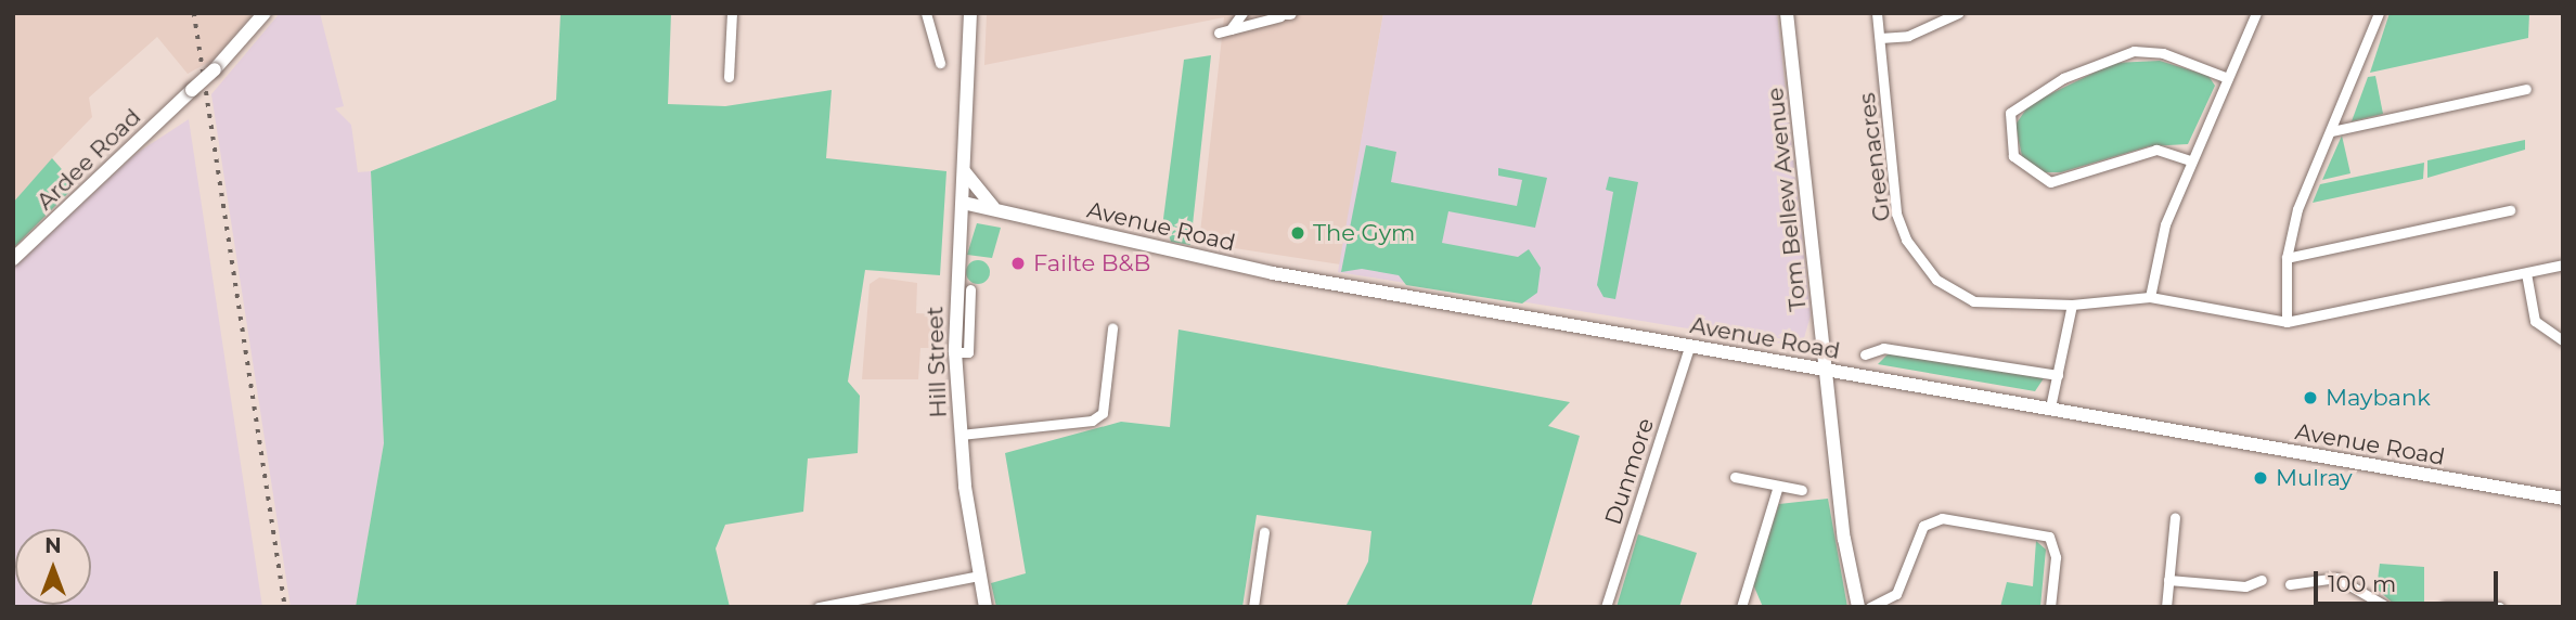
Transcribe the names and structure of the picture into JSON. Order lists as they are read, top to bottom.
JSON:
{
  "streets": {
    "street": [
      "Greenacres",
      "Ardee Road",
      "Tom Bellew Avenue",
      "Avenue Road",
      "Hill Street",
      "Dunmore"
    ]
  },
  "crossings": [
    ["Tom Bellew Avenue", "Avenue Road"],
    ["Avenue Road", "Hill Street"],
    ["Avenue Road", "Dunmore"]
  ],
  "places": [
    "The Gym",
    "Failte B&B",
    "Maybank",
    "Mulray"
  ],
  "scale_bar": "100 m",
  "north": "top"
}
